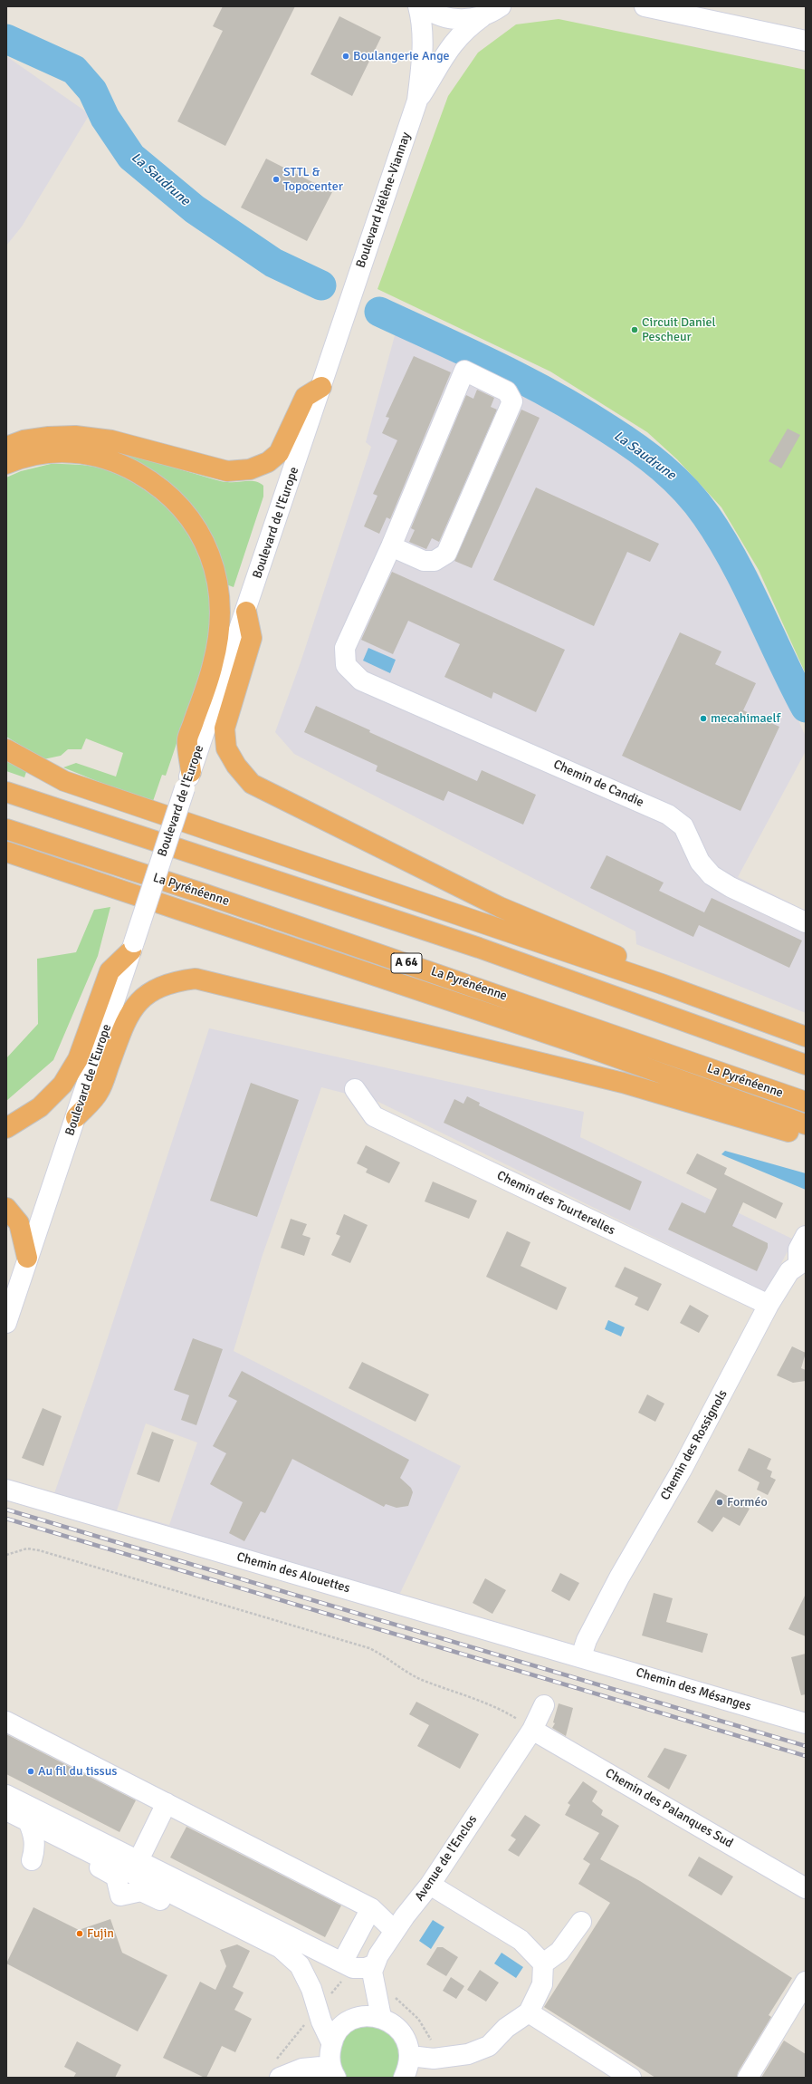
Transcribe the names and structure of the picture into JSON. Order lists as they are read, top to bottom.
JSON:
{
  "streets": {
    "highway": ["La Pyrénéenne", "A 64"],
    "street": [
      "Boulevard Hélène-Viannay",
      "Boulevard de l'Europe",
      "Chemin de Candie",
      "Chemin des Tourterelles",
      "Chemin des Rossignols",
      "Chemin des Alouettes",
      "Chemin des Mésanges",
      "Chemin des Palanques Sud",
      "Avenue de l'Enclos"
    ]
  },
  "crossings": [
    ["Boulevard Hélène-Viannay", "Boulevard de l'Europe"],
    ["Chemin des Tourterelles", "Chemin des Rossignols"],
    ["Chemin des Rossignols", "Chemin des Alouettes"],
    ["Chemin des Rossignols", "Chemin des Mésanges"],
    ["Chemin des Alouettes", "Chemin des Mésanges"],
    ["Chemin des Palanques Sud", "Avenue de l'Enclos"]
  ],
  "water": ["La Saudrune"],
  "places": [
    "Boulangerie Ange",
    "STTL & Topocenter",
    "Circuit Daniel Pescheur",
    "mecahimaelf",
    "Forméo",
    "Au fil du tissus",
    "Fujin"
  ]
}
